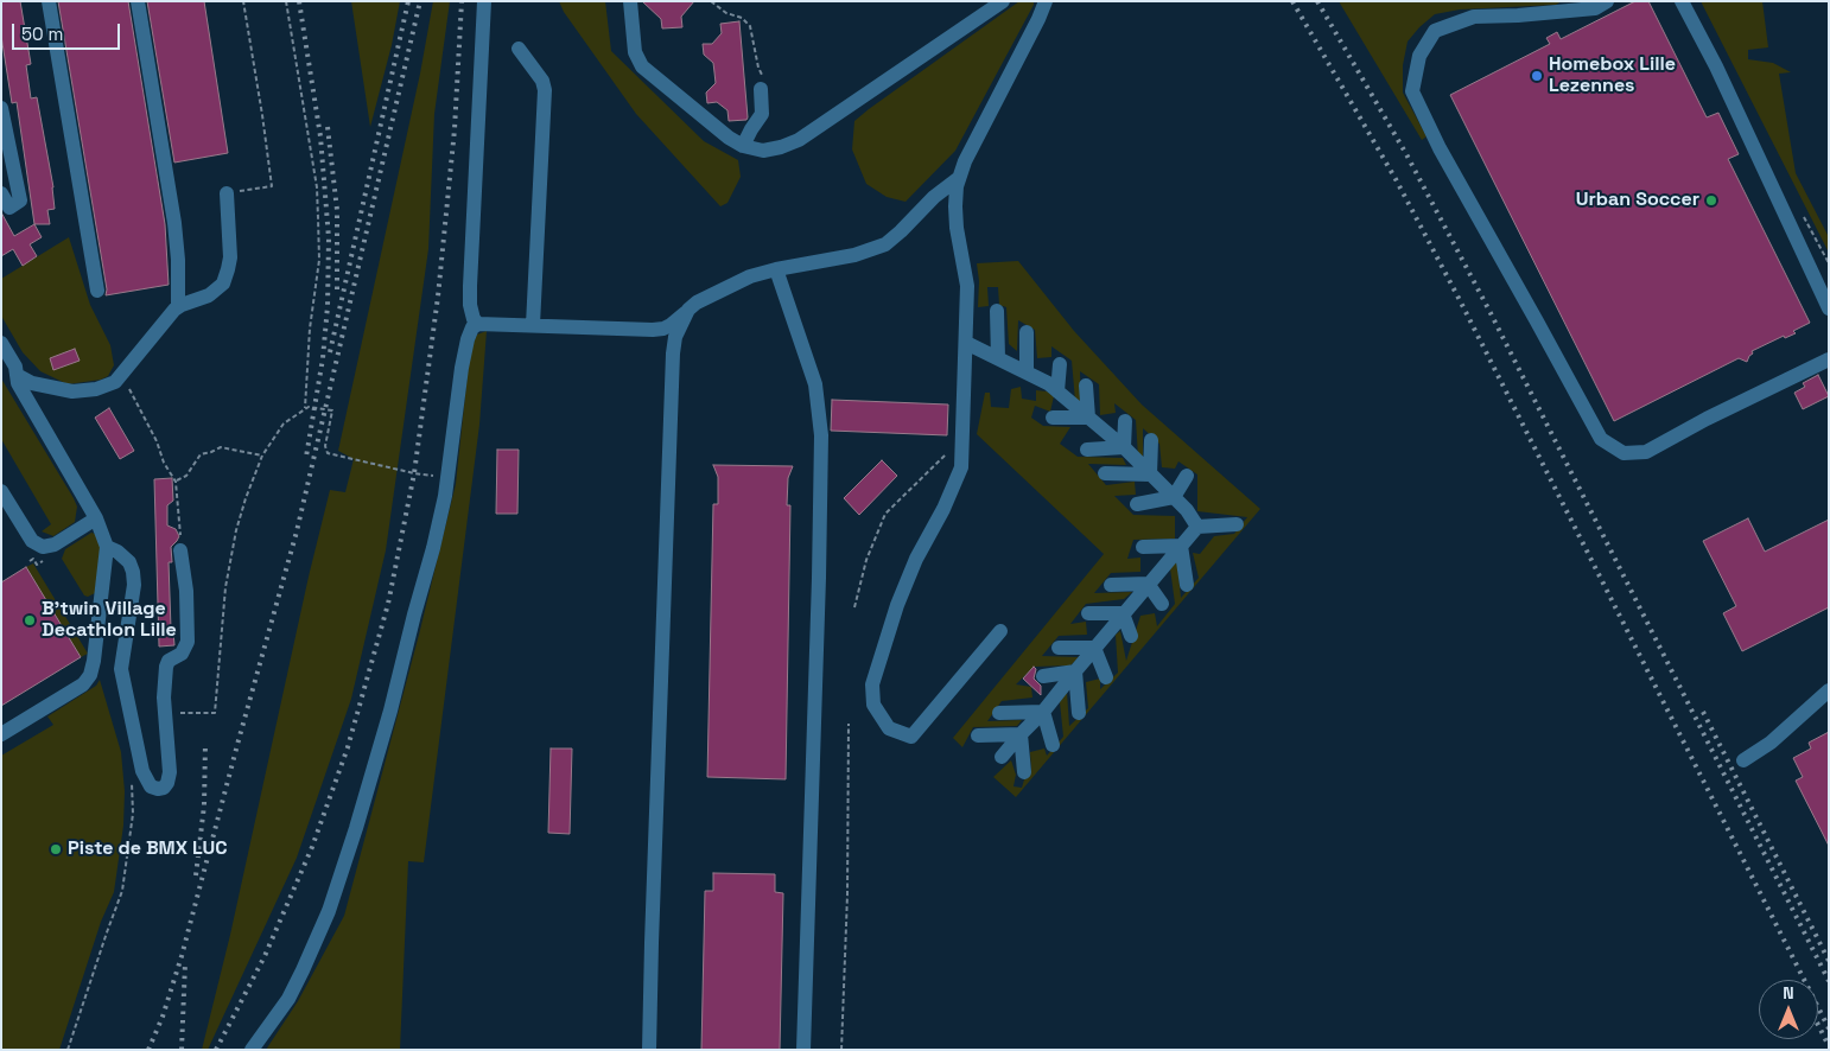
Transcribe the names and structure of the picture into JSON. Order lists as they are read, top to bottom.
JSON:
{
  "places": [
    "Homebox Lille Lezennes",
    "Urban Soccer",
    "B'twin Village Decathlon Lille",
    "Piste de BMX LUC"
  ],
  "scale_bar": "50 m",
  "north": "top"
}
